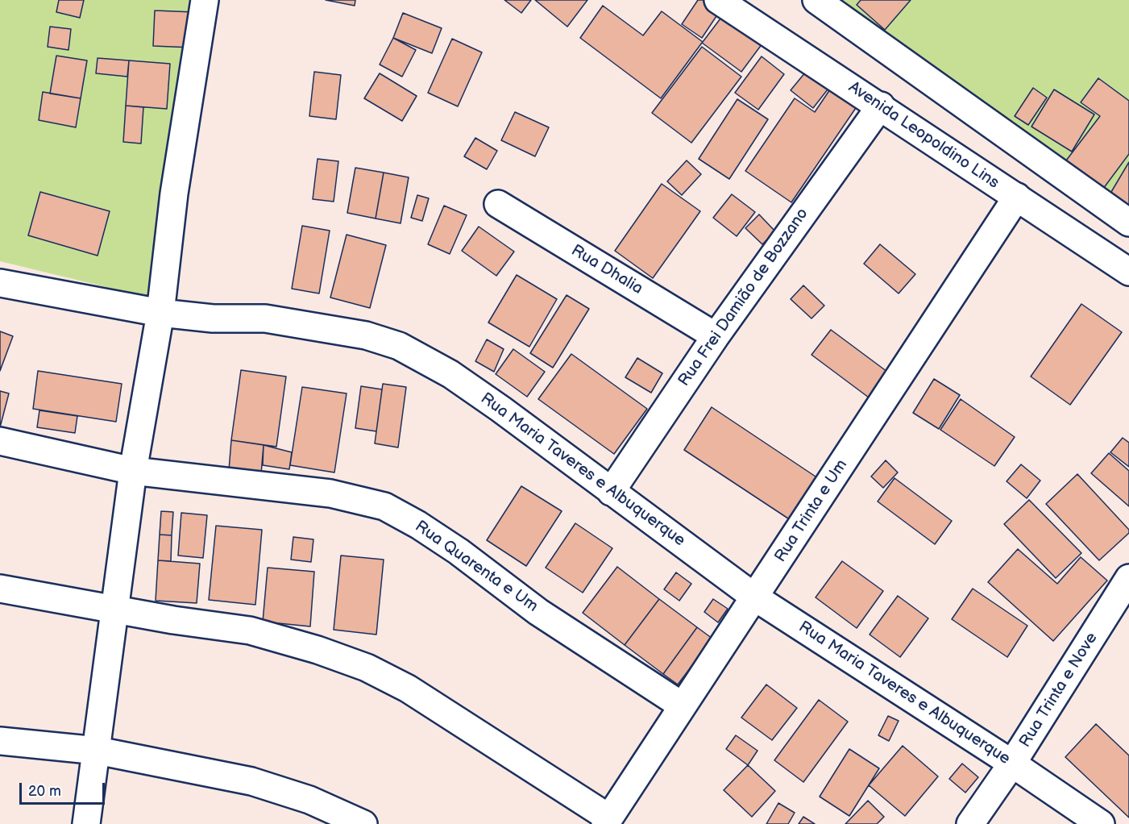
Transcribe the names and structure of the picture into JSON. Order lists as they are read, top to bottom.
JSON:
{
  "streets": {
    "street": [
      "Avenida Leopoldino Lins",
      "Rua Dhalia",
      "Rua Frei Damião de Bozzano",
      "Rua Maria Taveres e Albuquerque",
      "Rua Trinta e Um",
      "Rua Quarenta e Um",
      "Rua Trinta e Nove"
    ]
  },
  "crossings": [
    ["Avenida Leopoldino Lins", "Rua Frei Damião de Bozzano"],
    ["Avenida Leopoldino Lins", "Rua Trinta e Um"],
    ["Rua Dhalia", "Rua Frei Damião de Bozzano"],
    ["Rua Frei Damião de Bozzano", "Rua Maria Taveres e Albuquerque"],
    ["Rua Maria Taveres e Albuquerque", "Rua Trinta e Um"],
    ["Rua Maria Taveres e Albuquerque", "Rua Trinta e Nove"],
    ["Rua Trinta e Um", "Rua Quarenta e Um"]
  ],
  "scale_bar": "20 m"
}
